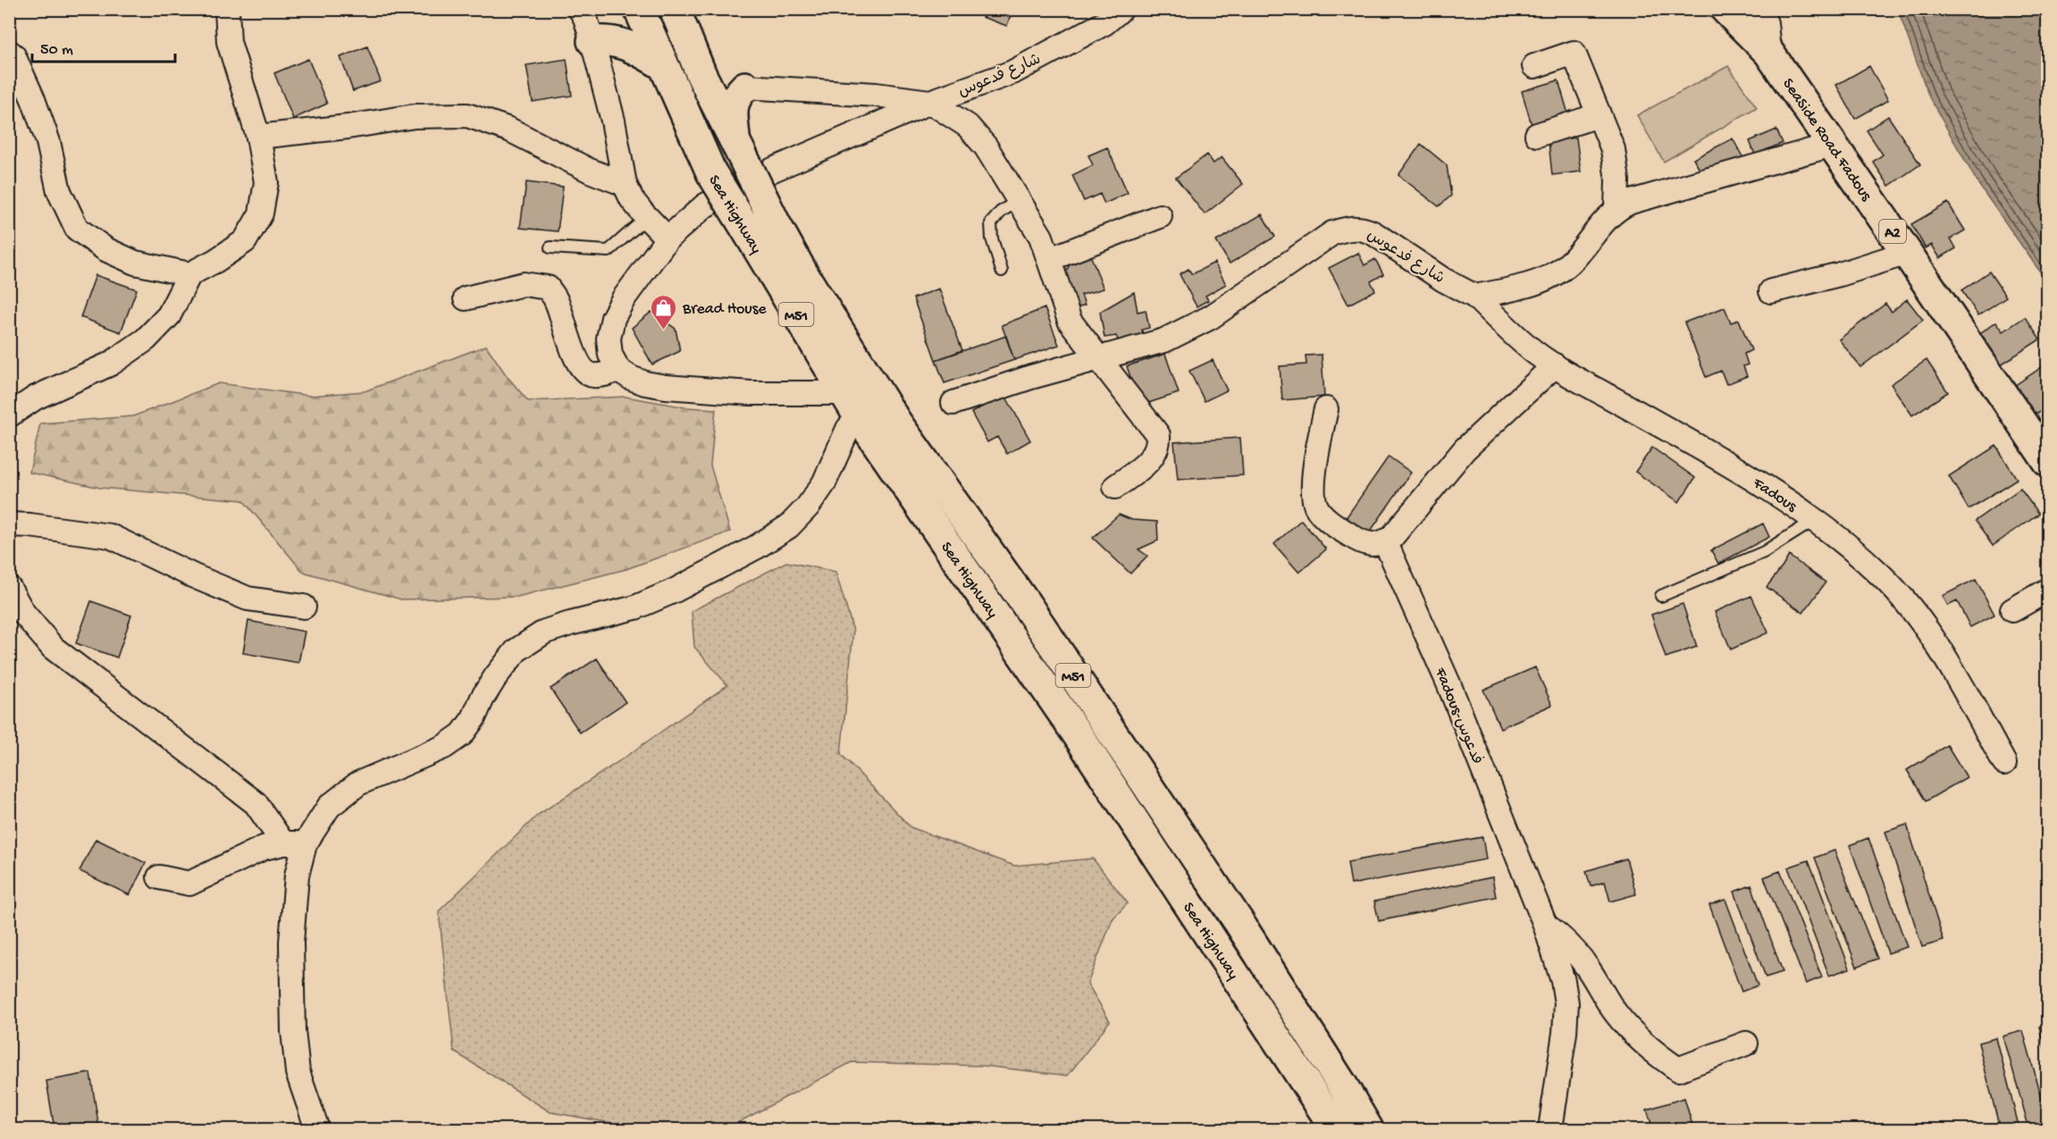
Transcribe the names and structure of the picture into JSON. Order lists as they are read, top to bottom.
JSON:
{
  "streets": {
    "main road": [
      "SeaSide Road Fadous",
      "Sea Highway",
      "A2",
      "M51"
    ],
    "street": ["شارع فدعوس", "Fadous", "Fadous-فدعوس"]
  },
  "crossings": [
    ["شارع فدعوس", "Fadous"]
  ],
  "places": {
    "shop": ["Bread House"]
  },
  "scale_bar": "50 m"
}
